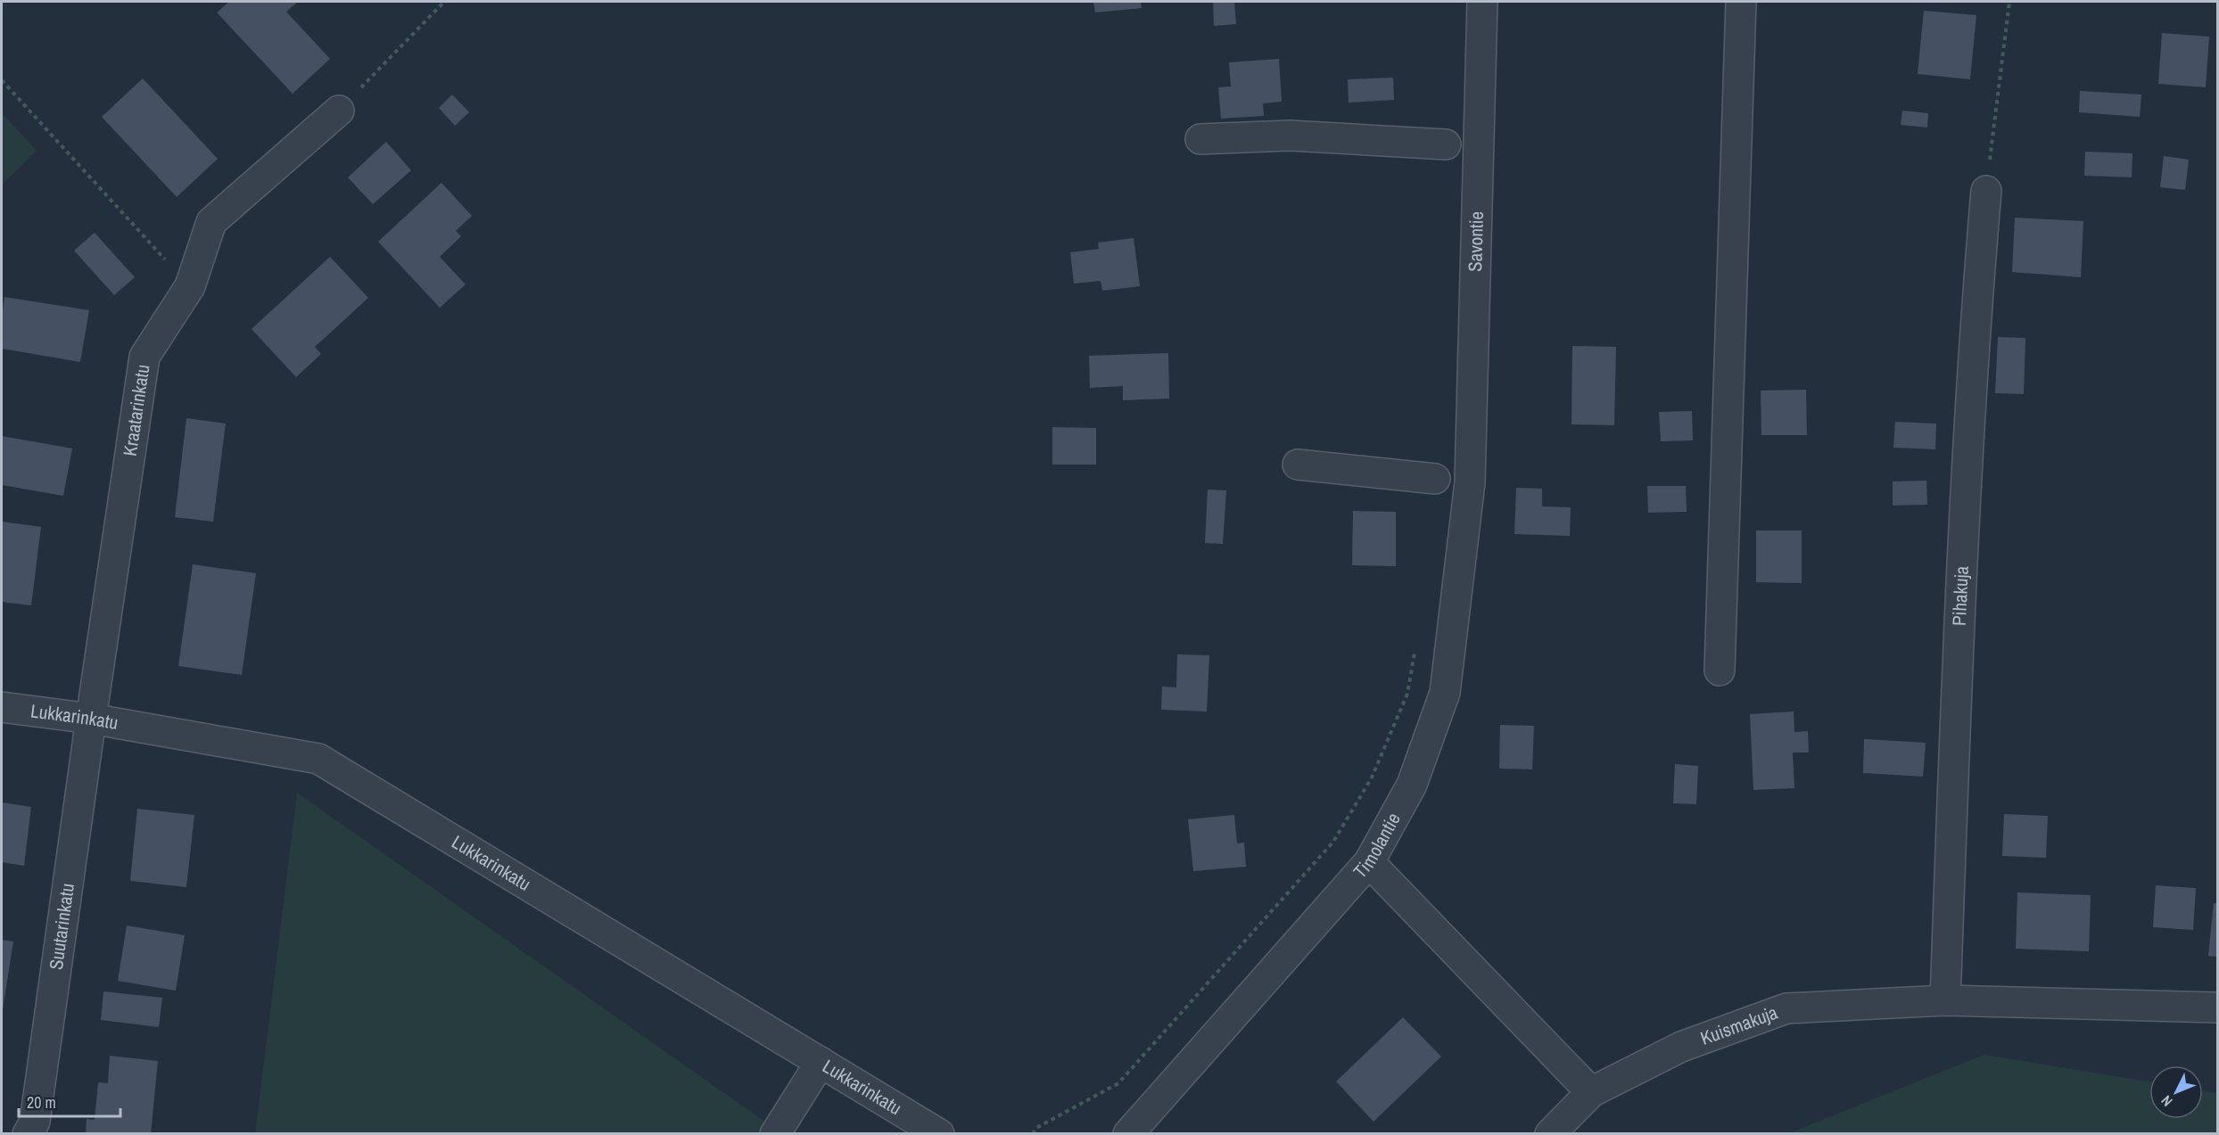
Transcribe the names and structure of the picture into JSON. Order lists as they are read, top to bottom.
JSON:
{
  "streets": {
    "street": [
      "Savontie",
      "Kraatarinkatu",
      "Pihakuja",
      "Lukkarinkatu",
      "Timolantie",
      "Suutarinkatu",
      "Kuismakuja"
    ]
  },
  "crossings": [
    ["Savontie", "Timolantie"],
    ["Kraatarinkatu", "Lukkarinkatu"],
    ["Kraatarinkatu", "Suutarinkatu"],
    ["Pihakuja", "Kuismakuja"],
    ["Lukkarinkatu", "Suutarinkatu"]
  ],
  "scale_bar": "20 m",
  "north": "bottom left"
}
